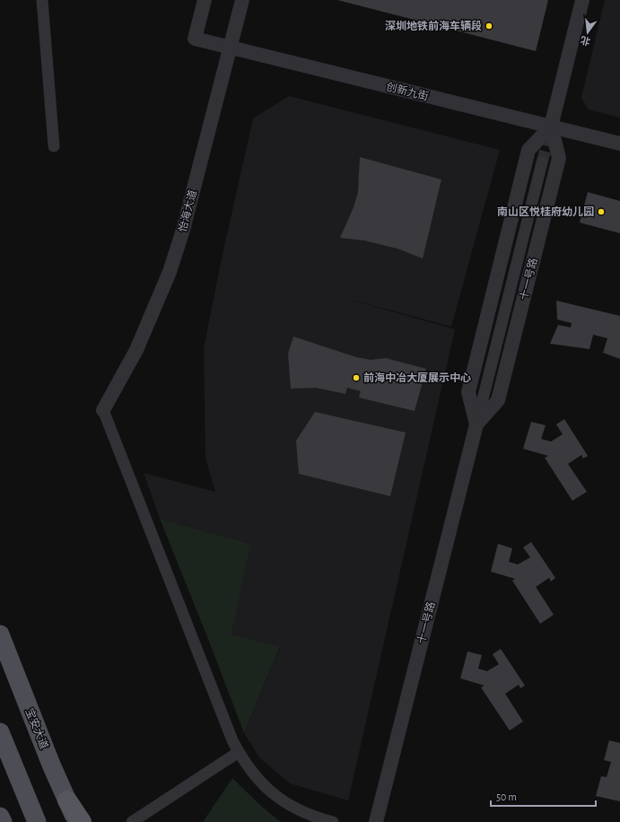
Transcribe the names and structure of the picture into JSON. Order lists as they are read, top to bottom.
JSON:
{
  "streets": {
    "main road": ["宝安大道"],
    "street": ["创新九街", "怡海大道", "十一号路"]
  },
  "crossings": [
    ["创新九街", "怡海大道"],
    ["创新九街", "十一号路"]
  ],
  "places": ["深圳地铁前海车辆段", "南山区悦桂府幼儿园", "前海中冶大厦展示中心"],
  "scale_bar": "50 m",
  "north": "bottom"
}
